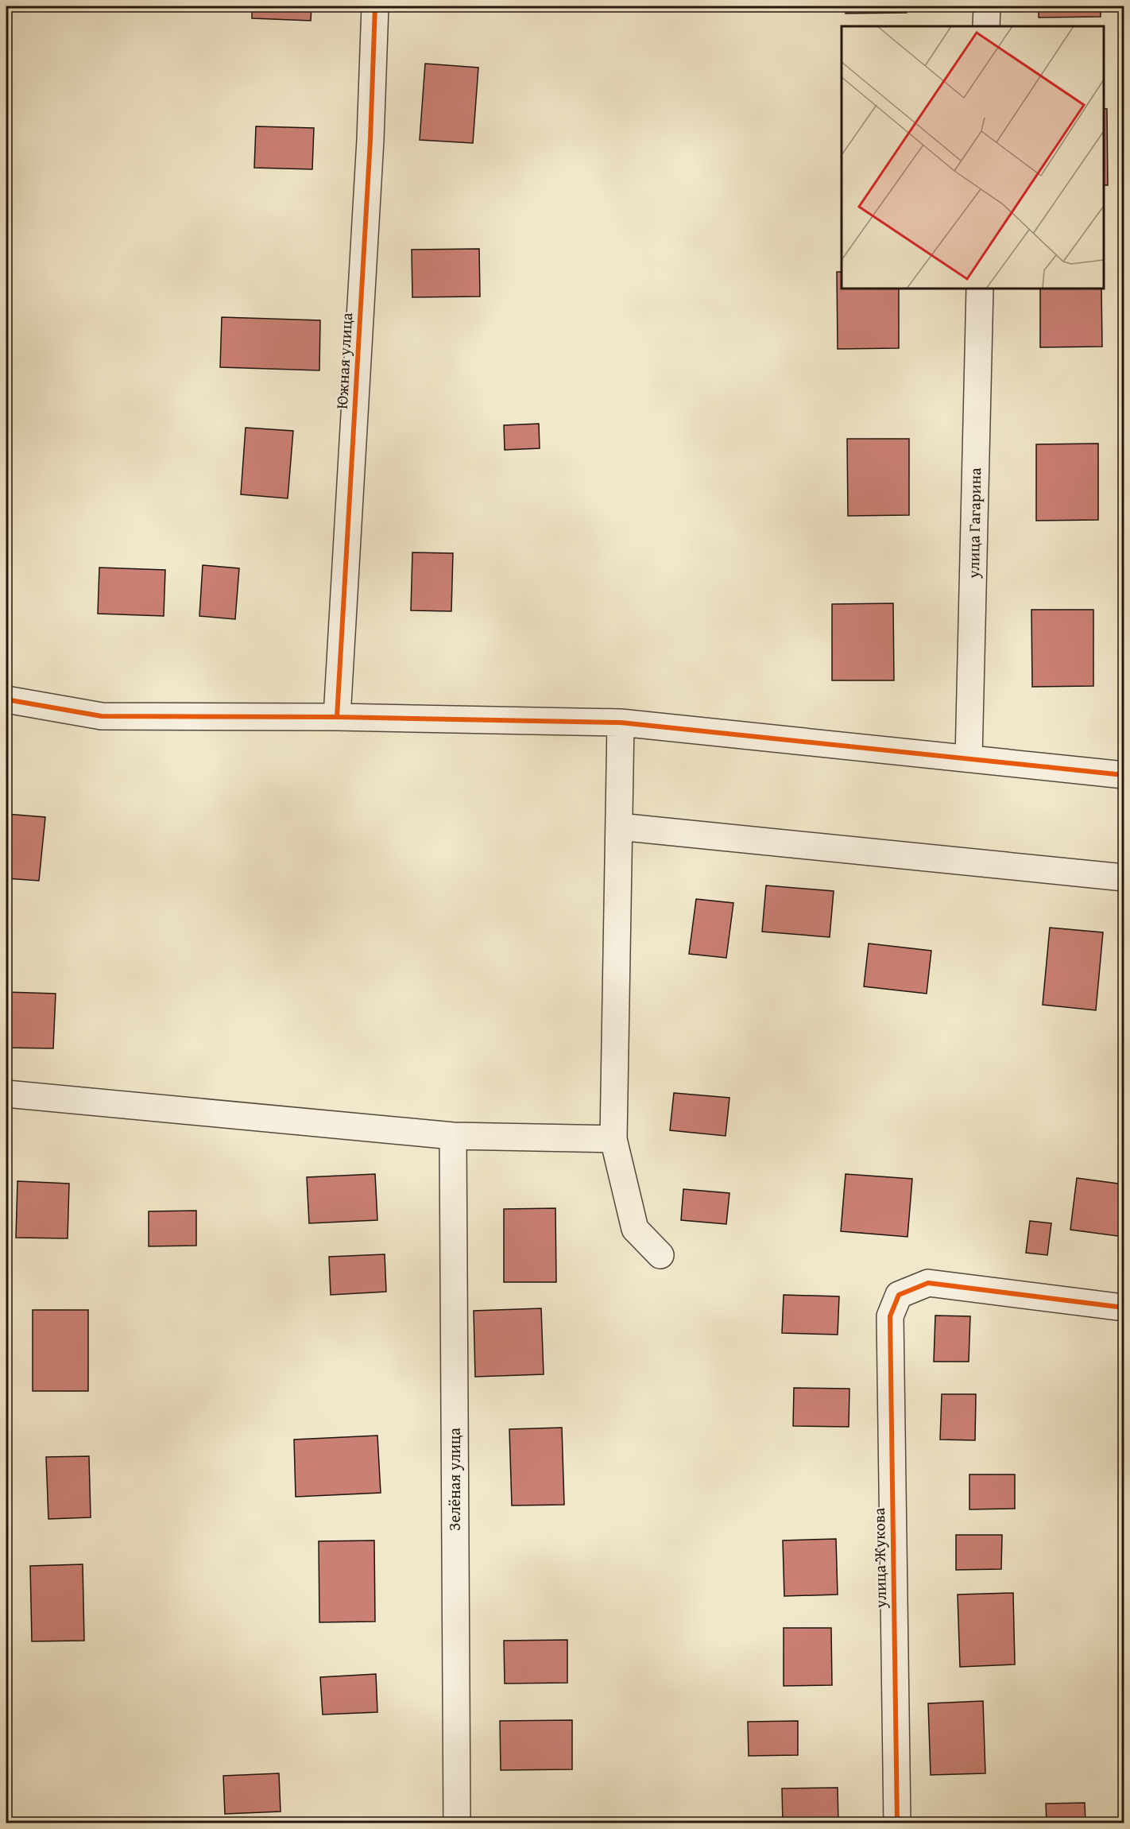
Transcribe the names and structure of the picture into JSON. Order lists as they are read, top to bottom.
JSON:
{
  "streets": {
    "street": [
      "Южная улица",
      "улица Гагарина",
      "Зелёная улица",
      "улица Жукова"
    ]
  }
}
